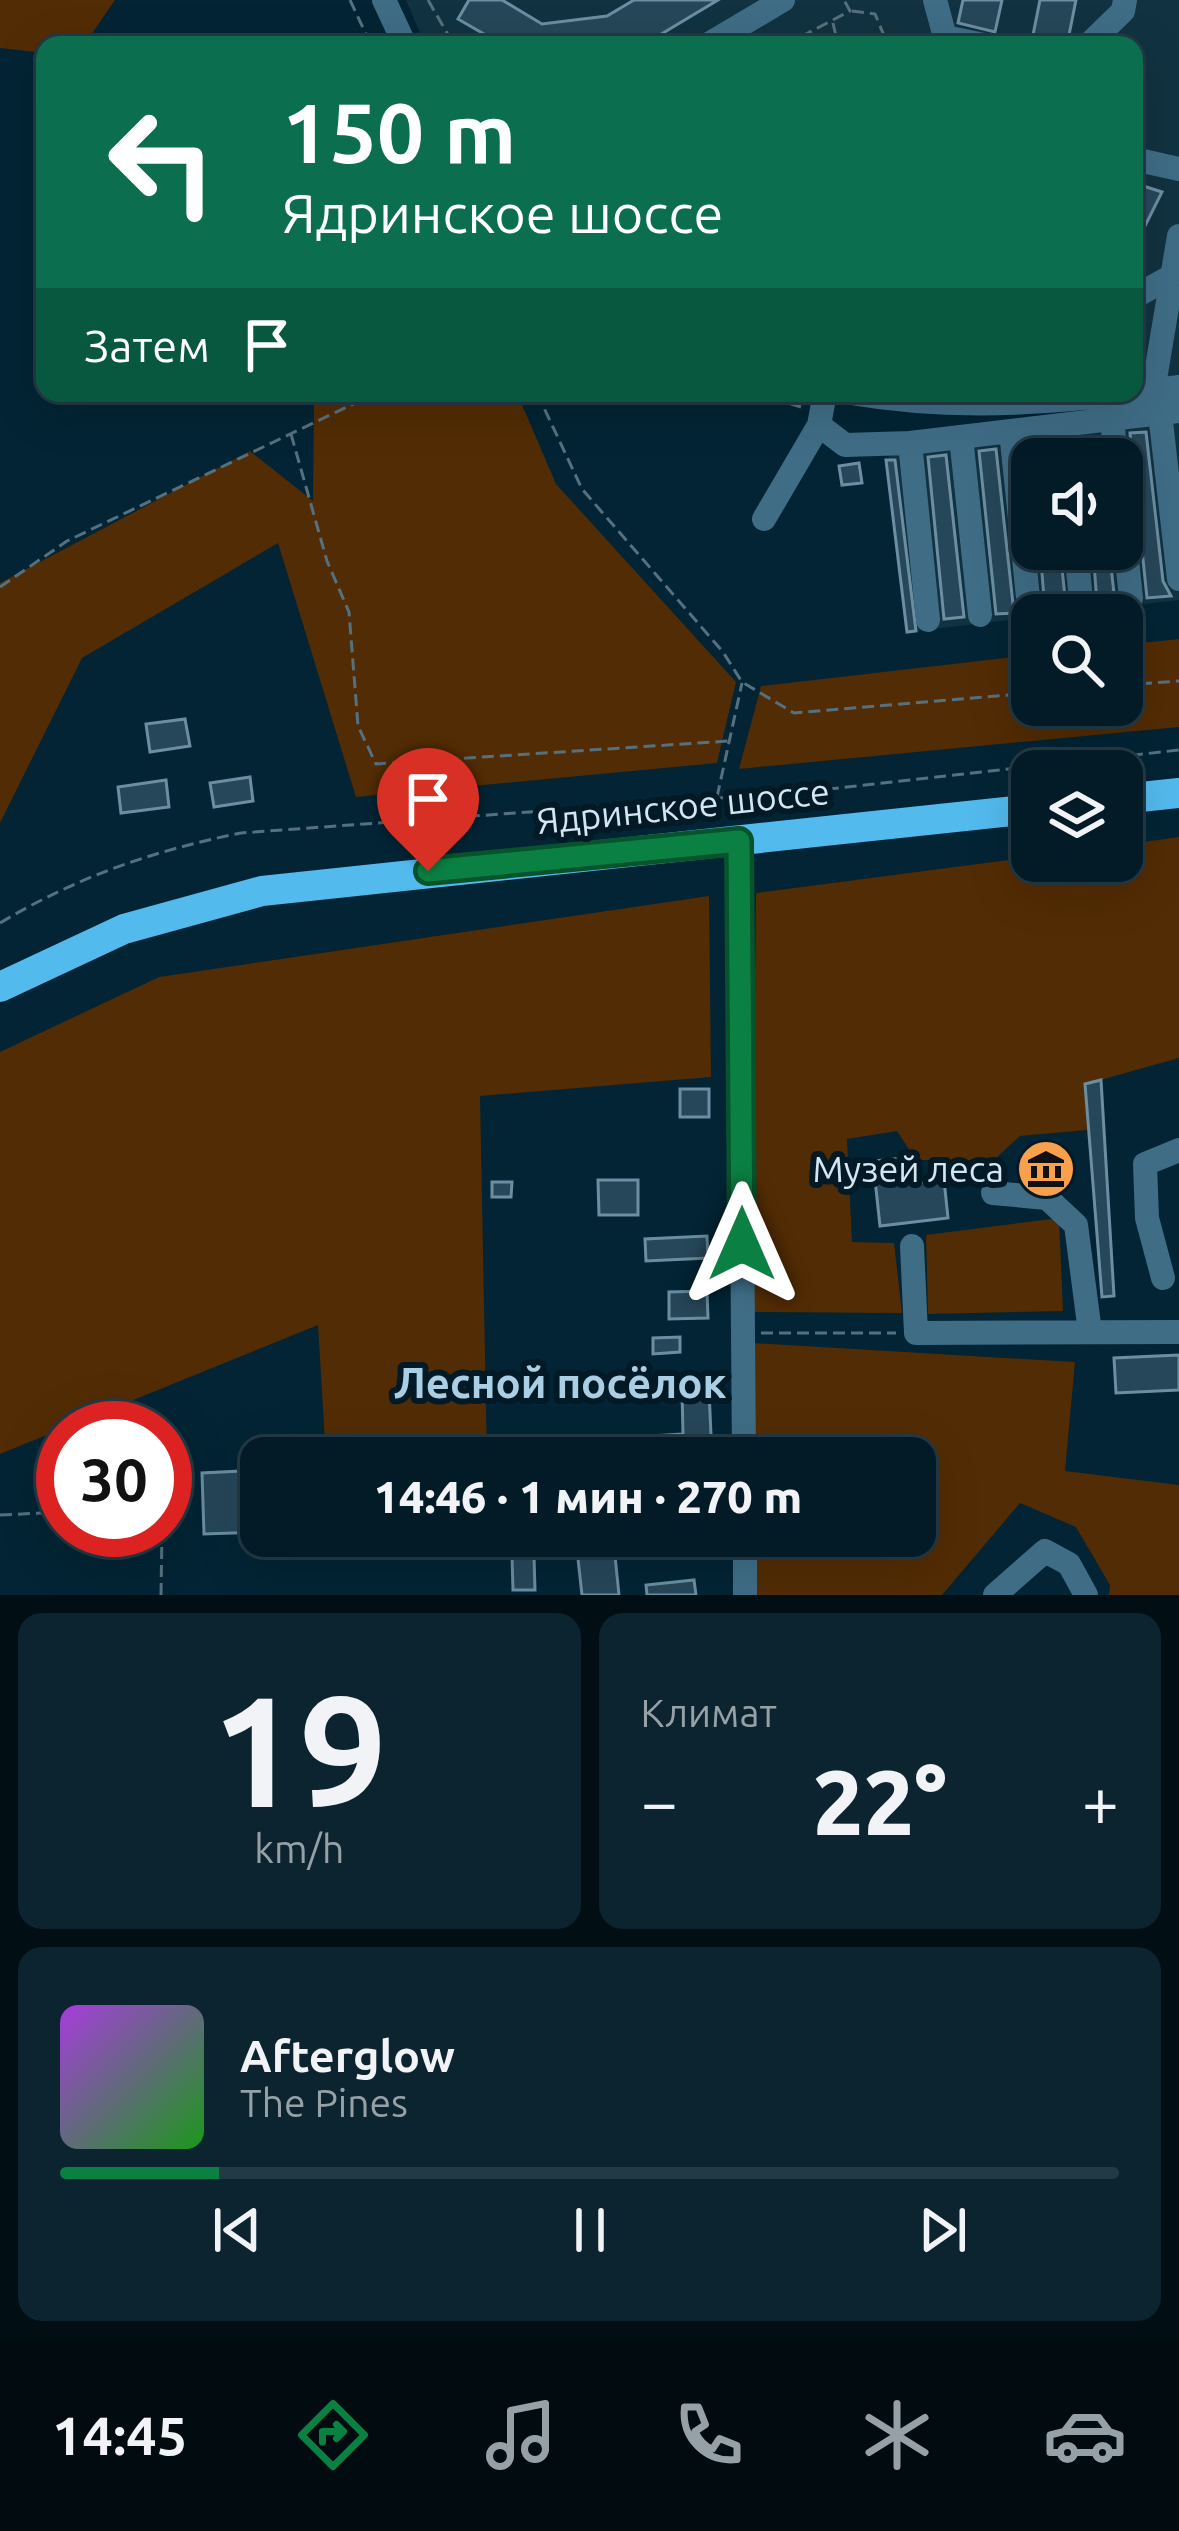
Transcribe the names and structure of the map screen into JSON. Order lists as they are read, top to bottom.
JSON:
{
  "streets": {
    "main road": ["Ядринское шоссе"]
  },
  "districts": ["Лесной посёлок"],
  "places": {
    "museum": ["Музей леса"]
  },
  "page": {
    "turn": ["150 m", "Ядринское шоссе"],
    "then": "Затем",
    "limit": "30",
    "trip": "14:46 · 1 мин · 270 m",
    "tile": [
      ["19", "km/h"],
      "Климат"
    ],
    "heat": ["−", "22°", "+"],
    "song": ["Afterglow", "The Pines"],
    "tabs": "14:45"
  }
}
